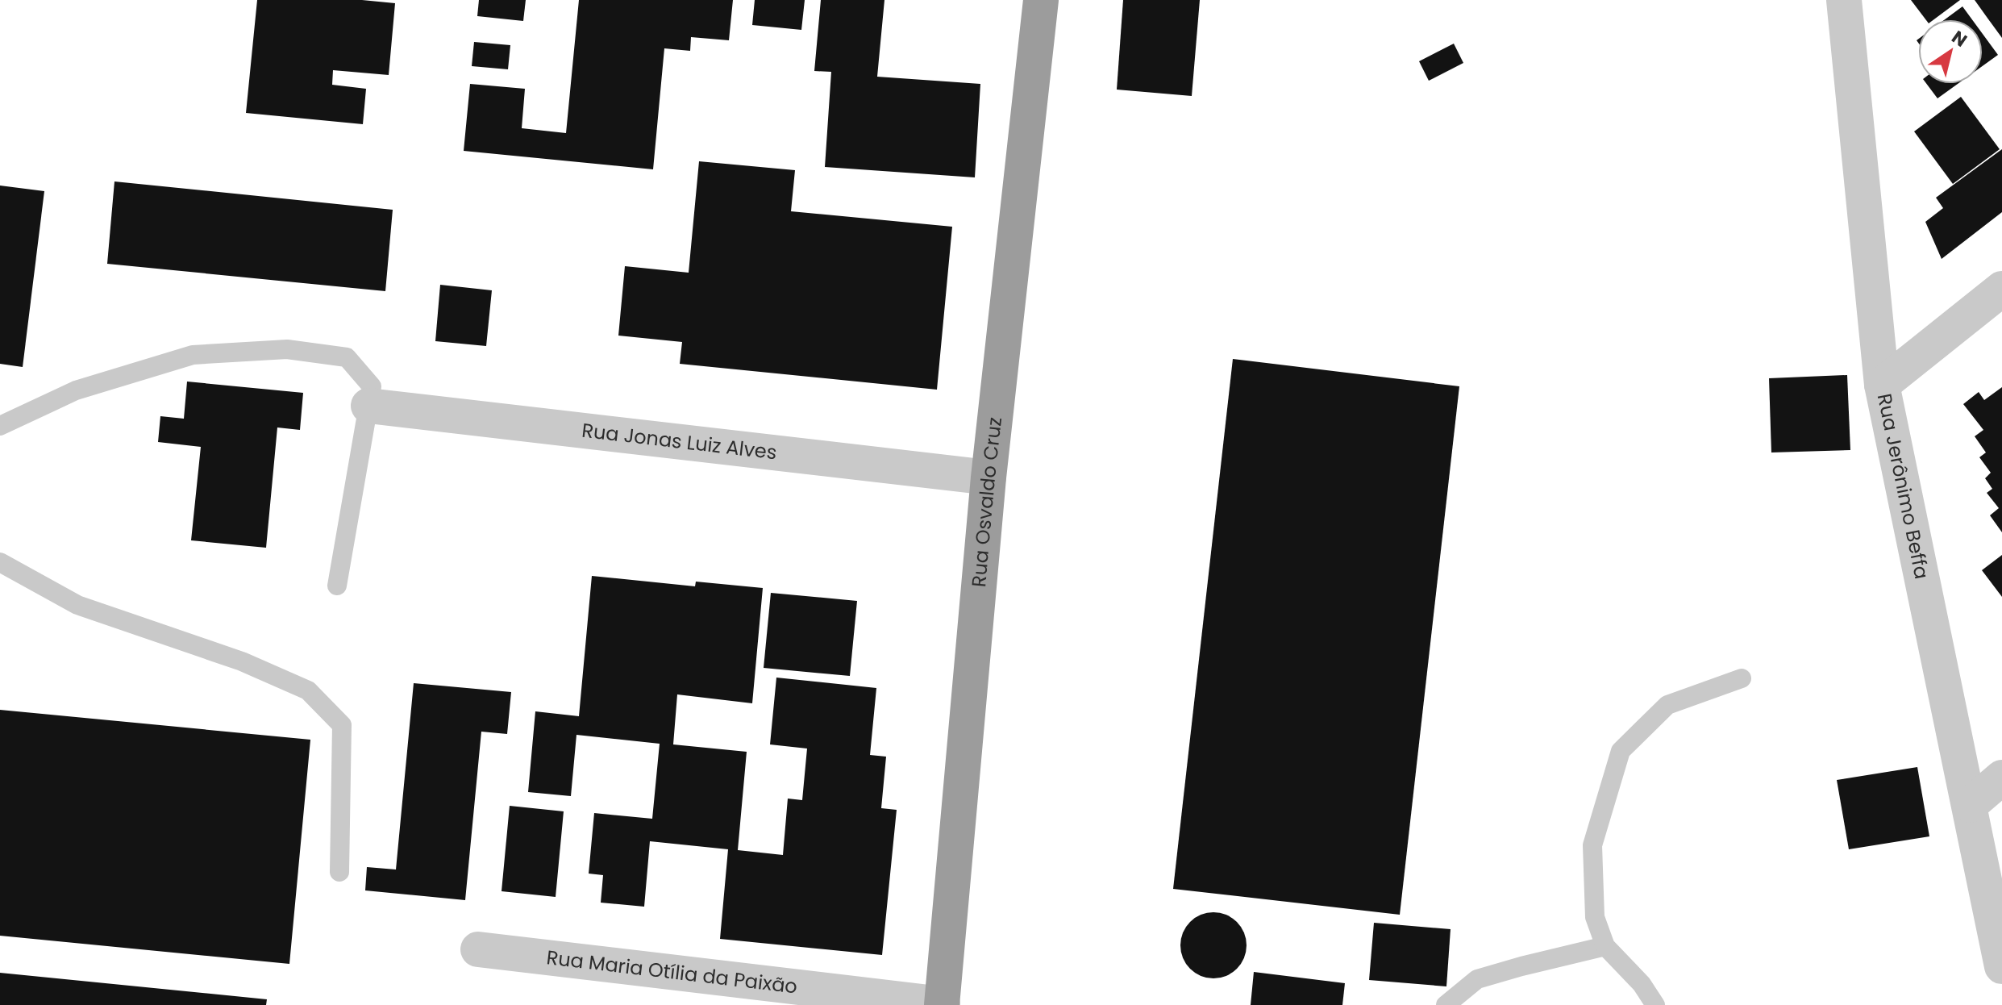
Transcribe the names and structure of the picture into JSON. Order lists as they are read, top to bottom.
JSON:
{
  "streets": {
    "highway": ["Rua Osvaldo Cruz"],
    "street": ["Rua Jonas Luiz Alves", "Rua Jerônimo Beffa", "Rua Maria Otília da Paixão"]
  },
  "crossings": [
    ["Rua Jonas Luiz Alves", "Rua Osvaldo Cruz"],
    ["Rua Osvaldo Cruz", "Rua Maria Otília da Paixão"]
  ],
  "north": "top right"
}
